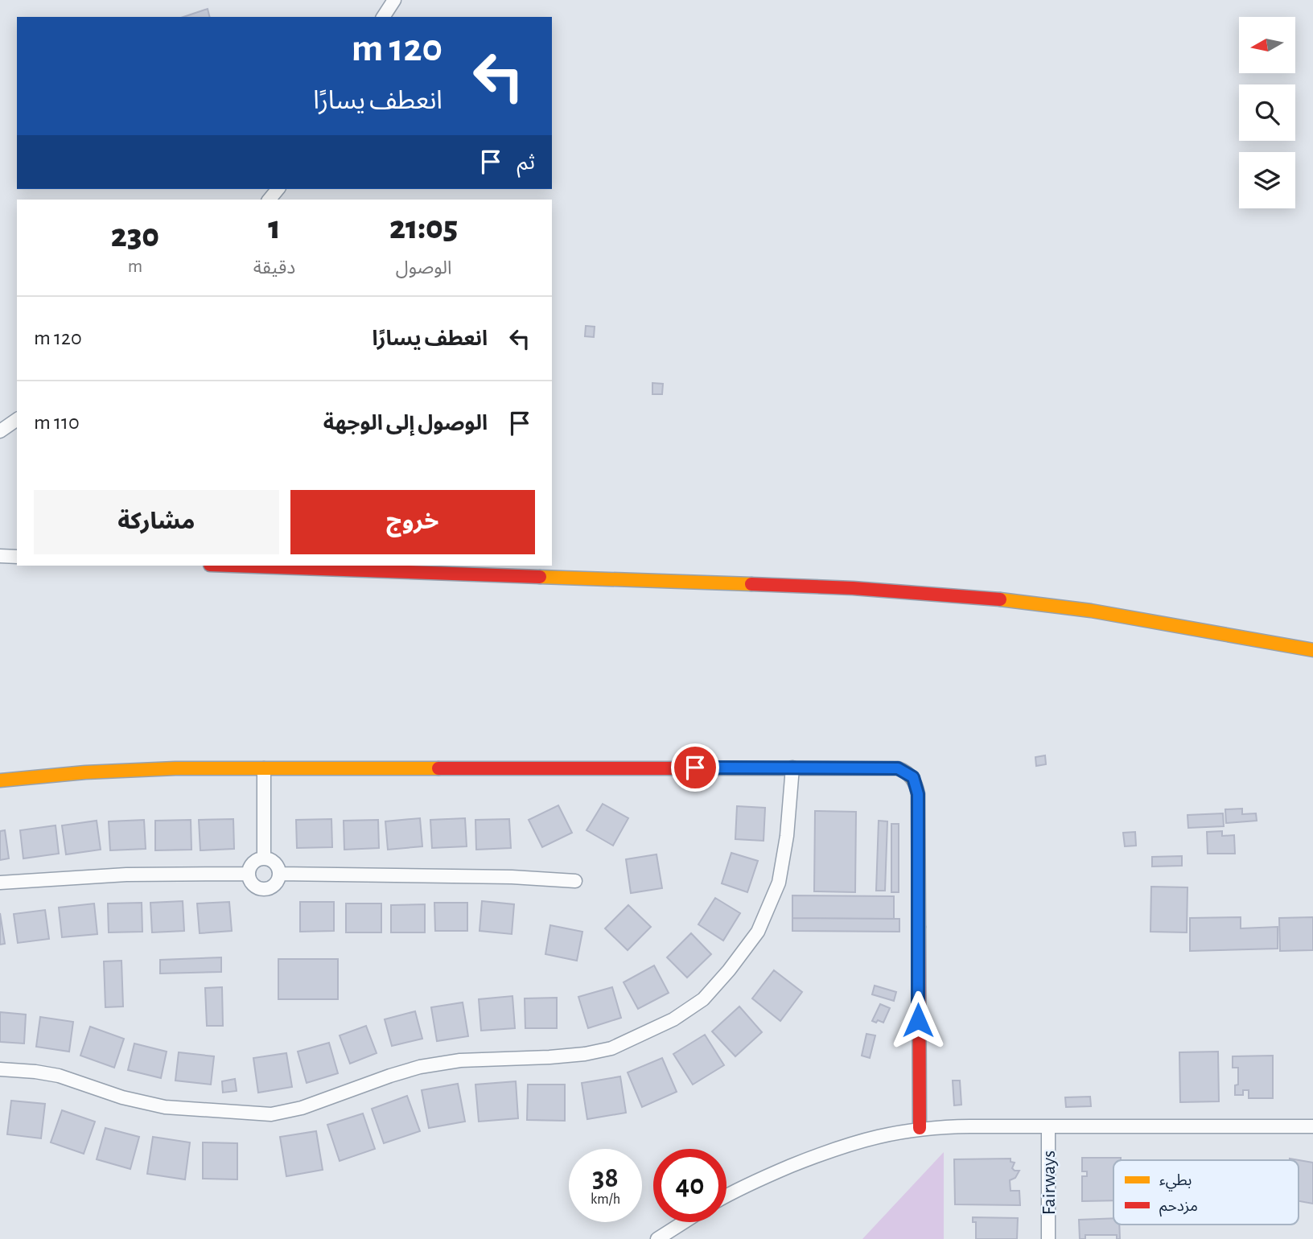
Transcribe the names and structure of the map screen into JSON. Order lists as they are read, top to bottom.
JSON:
{
  "streets": {
    "street": ["Fairways"]
  },
  "legend": ["بطيء", "مزدحم"],
  "north": "left",
  "page": {
    "turn": ["120 m", "انعطف يسارًا"],
    "then": "ثم",
    "eta": [
      "21:05",
      "الوصول",
      "1",
      "دقيقة",
      "230",
      "m"
    ],
    "list": [
      {
        "name": "انعطف يسارًا",
        "value": "120 m"
      },
      {
        "name": "الوصول إلى الوجهة",
        "value": "110 m"
      }
    ],
    "buttons": ["خروج", "مشاركة"],
    "speed": "38 km/h",
    "limit": "40"
  }
}
